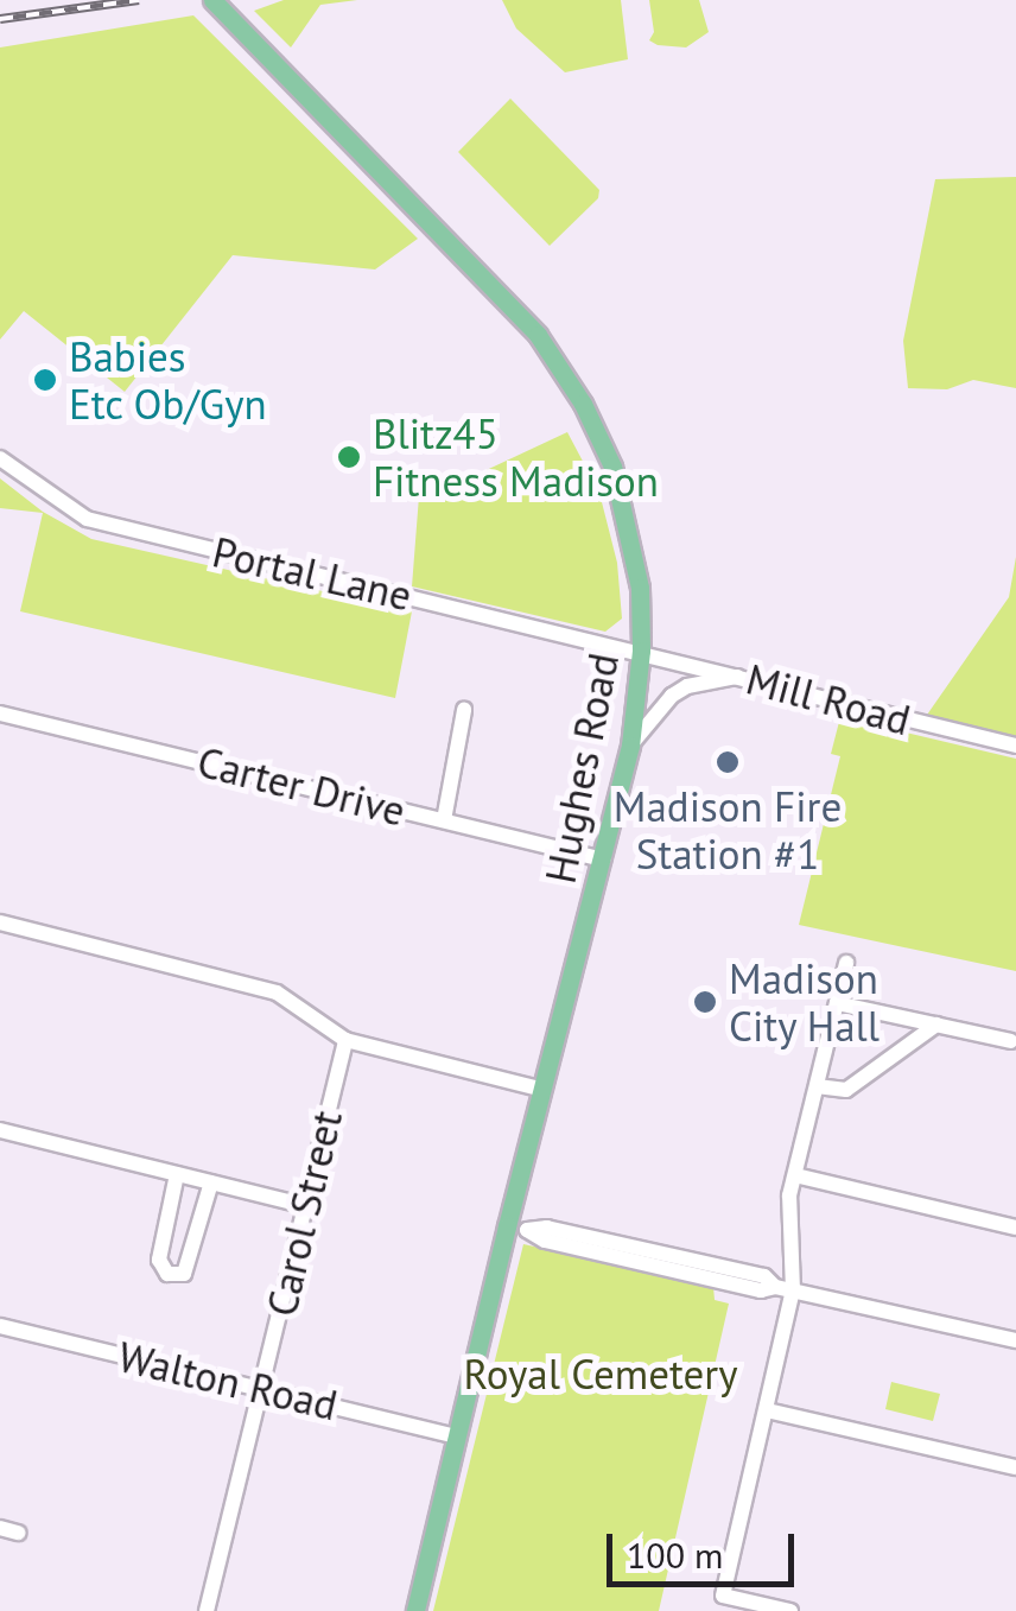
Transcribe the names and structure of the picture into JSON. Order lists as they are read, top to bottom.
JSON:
{
  "streets": {
    "main road": ["Hughes Road"],
    "street": [
      "Portal Lane",
      "Mill Road",
      "Carter Drive",
      "Carol Street",
      "Walton Road"
    ]
  },
  "crossings": [
    ["Portal Lane", "Mill Road"],
    ["Portal Lane", "Hughes Road"],
    ["Mill Road", "Hughes Road"],
    ["Hughes Road", "Carter Drive"],
    ["Hughes Road", "Walton Road"],
    ["Carol Street", "Walton Road"]
  ],
  "parks": ["Royal Cemetery"],
  "places": [
    "Babies Etc Ob/Gyn",
    "Blitz45 Fitness Madison",
    "Madison Fire Station #1",
    "Madison City Hall"
  ],
  "scale_bar": "100 m"
}
